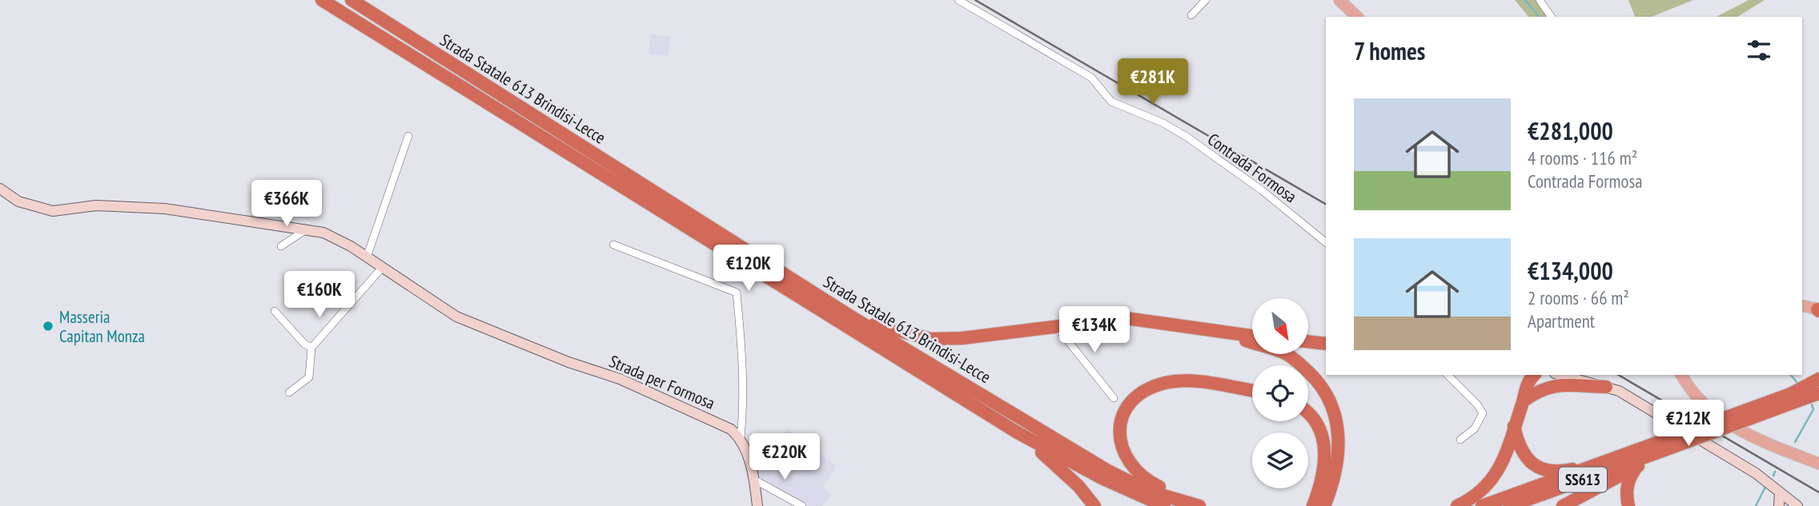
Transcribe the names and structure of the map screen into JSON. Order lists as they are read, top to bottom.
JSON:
{
  "streets": {
    "highway": ["Strada Statale 613 Brindisi-Lecce", "SS613"],
    "street": ["Contrada Formosa", "Strada per Formosa"]
  },
  "places": ["Masseria Capitan Monza"],
  "north": "bottom right",
  "page": {
    "heading": "7 homes",
    "price": [
      "€281K",
      "€366K",
      "€120K",
      "€160K",
      "€134K",
      "€212K",
      "€220K"
    ],
    "list": [
      {
        "name": "€281,000",
        "note": "4 rooms · 116 m² · Contrada Formosa"
      },
      {
        "name": "€134,000",
        "note": "2 rooms · 66 m² · Apartment"
      }
    ]
  }
}
